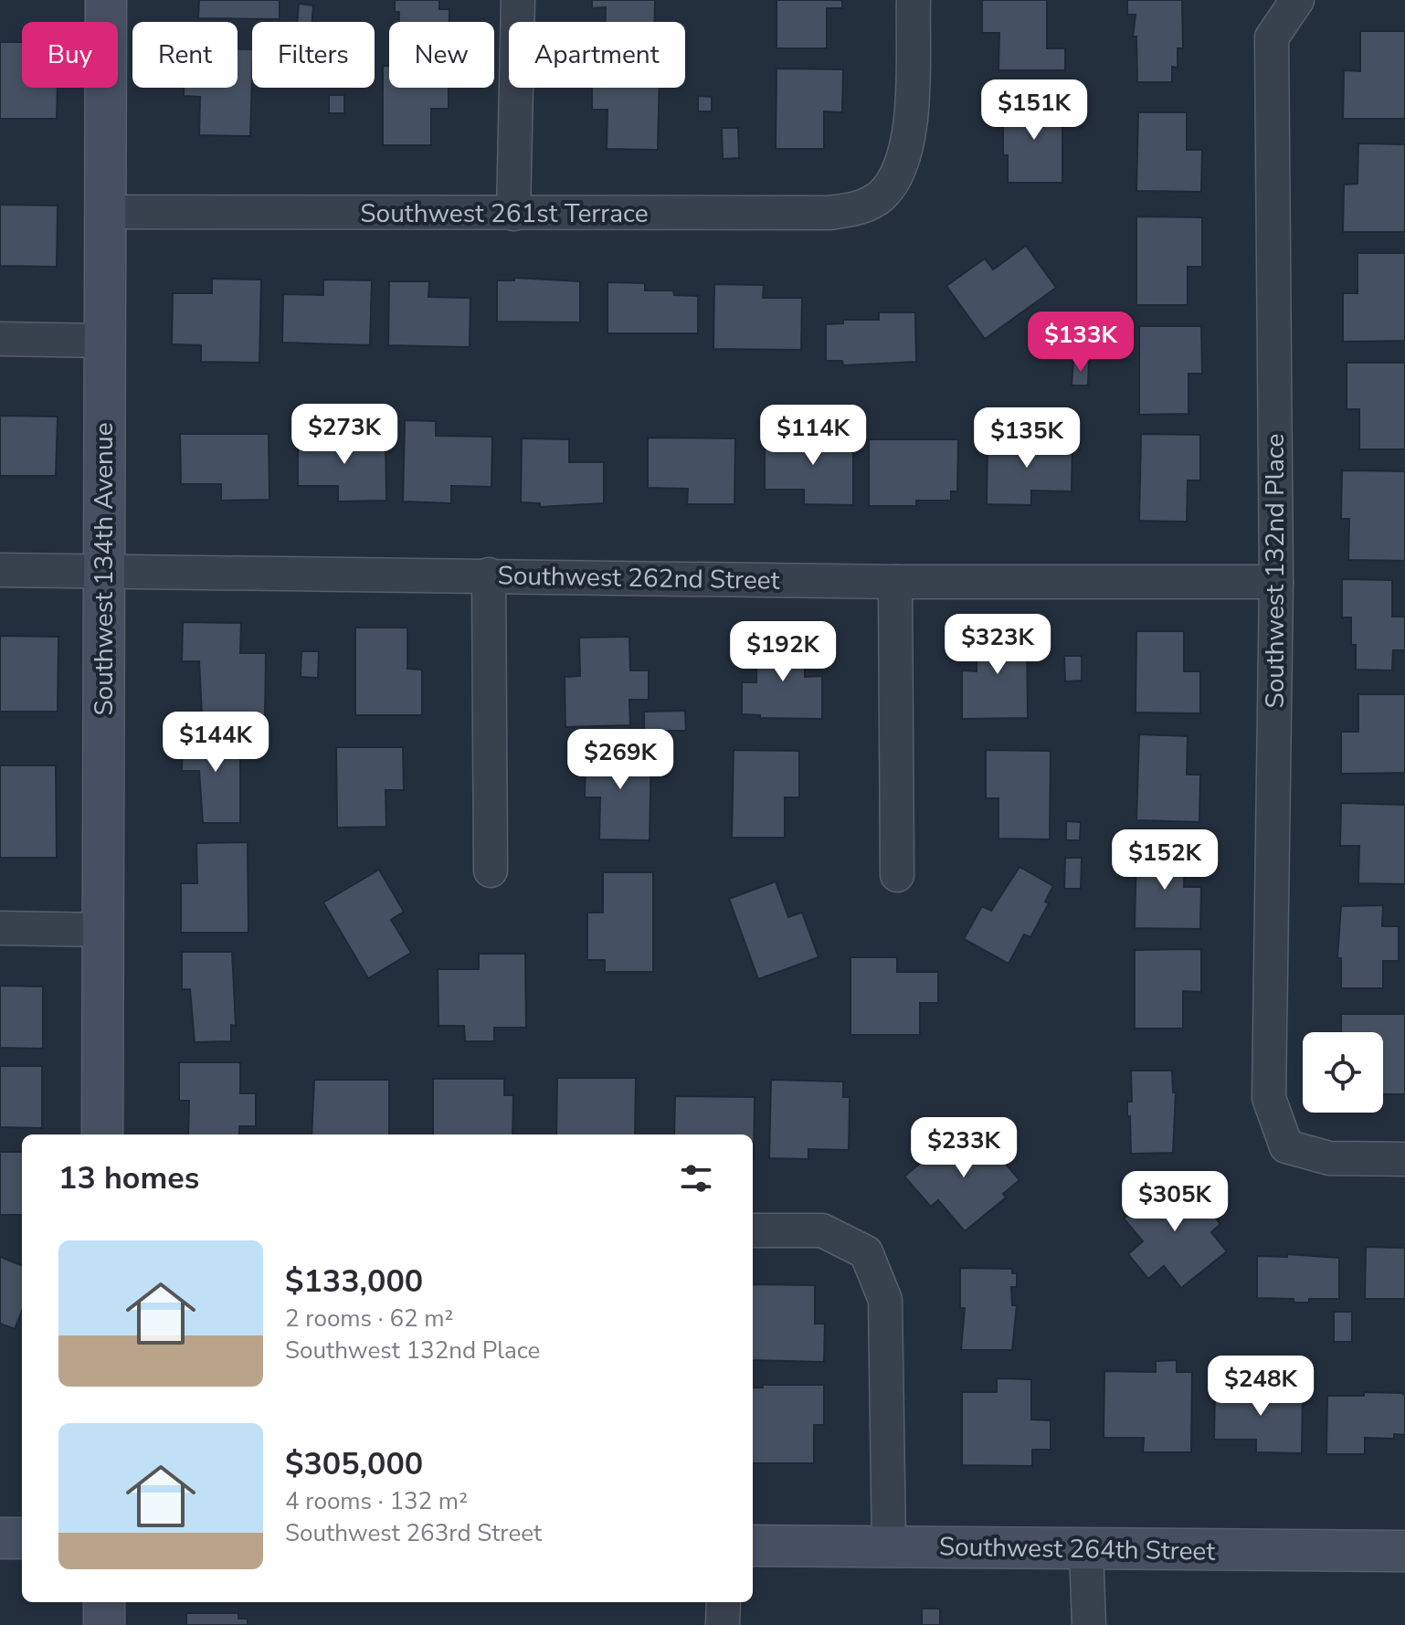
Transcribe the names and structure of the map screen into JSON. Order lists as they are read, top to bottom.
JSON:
{
  "streets": {
    "street": [
      "Southwest 261st Terrace",
      "Southwest 134th Avenue",
      "Southwest 132nd Place",
      "Southwest 262nd Street",
      "Southwest 264th Street"
    ]
  },
  "crossings": [
    ["Southwest 261st Terrace", "Southwest 134th Avenue"],
    ["Southwest 134th Avenue", "Southwest 262nd Street"],
    ["Southwest 132nd Place", "Southwest 262nd Street"]
  ],
  "page": {
    "chip": [
      "Buy",
      "Rent",
      "Filters",
      "New",
      "Apartment"
    ],
    "price": [
      "$151K",
      "$133K",
      "$273K",
      "$114K",
      "$135K",
      "$323K",
      "$192K",
      "$144K",
      "$269K",
      "$152K",
      "$233K",
      "$305K",
      "$248K"
    ],
    "heading": "13 homes",
    "list": [
      {
        "name": "$133,000",
        "note": "2 rooms · 62 m² · Southwest 132nd Place"
      },
      {
        "name": "$305,000",
        "note": "4 rooms · 132 m² · Southwest 263rd Street"
      }
    ]
  }
}
